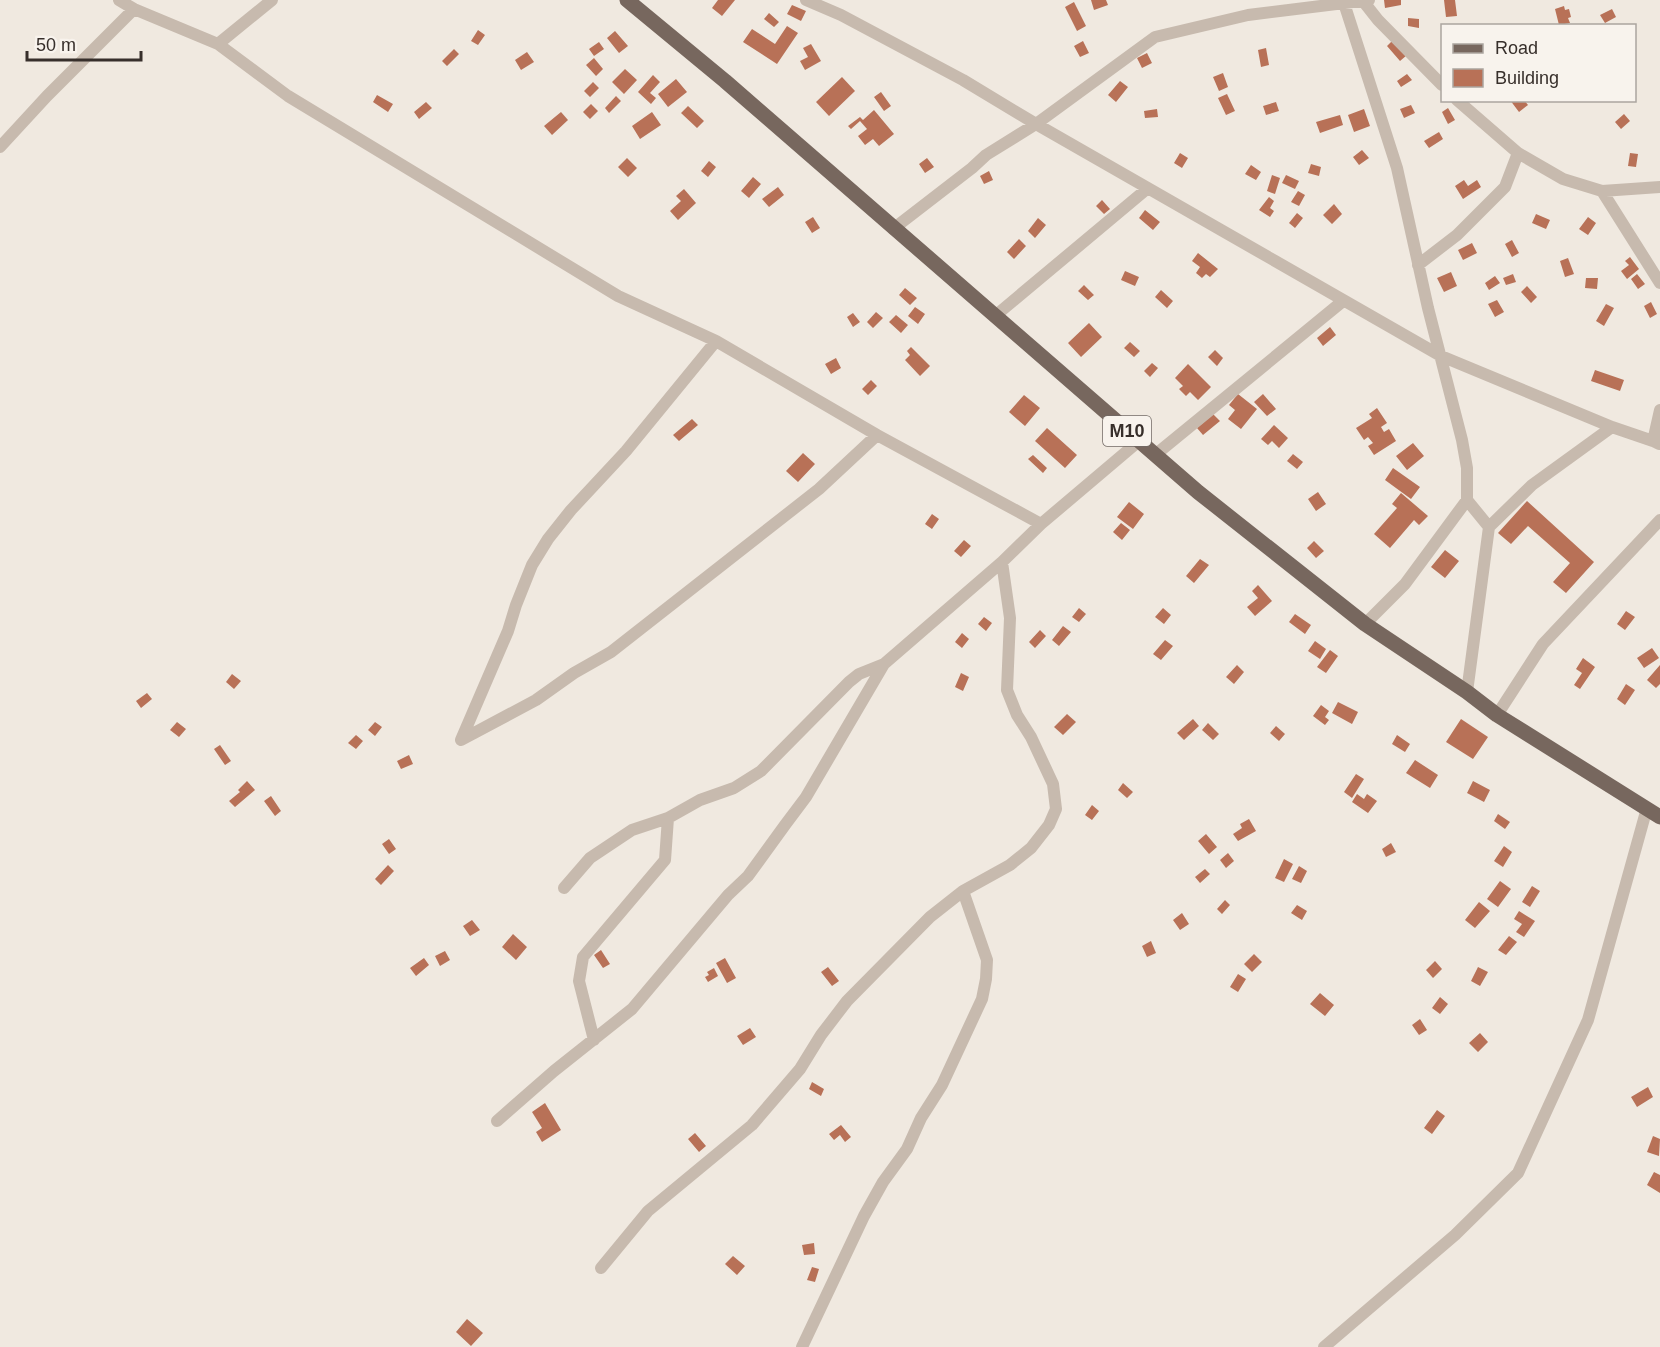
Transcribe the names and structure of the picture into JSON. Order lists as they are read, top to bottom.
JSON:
{
  "streets": {
    "main road": ["M10"]
  },
  "legend": ["Road", "Building"],
  "scale_bar": "50 m"
}
